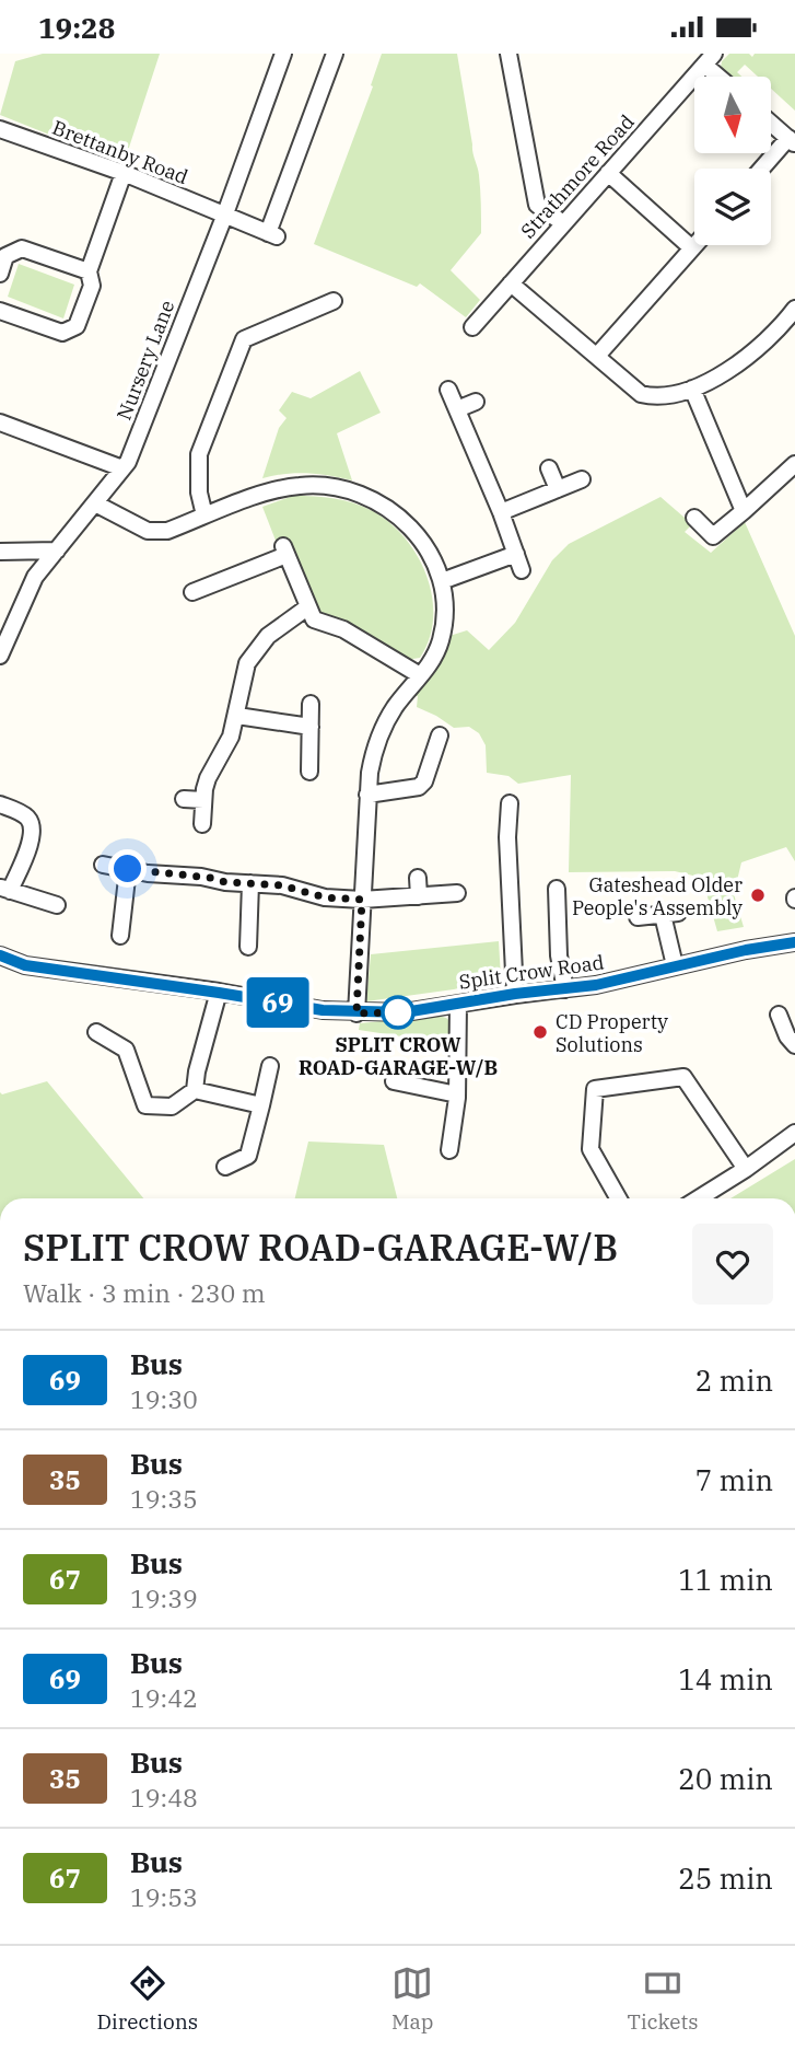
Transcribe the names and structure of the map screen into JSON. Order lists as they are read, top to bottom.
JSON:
{
  "streets": {
    "street": [
      "Brettanby Road",
      "Strathmore Road",
      "Nursery Lane",
      "Split Crow Road"
    ]
  },
  "crossings": [
    ["Brettanby Road", "Nursery Lane"]
  ],
  "places": ["Gateshead Older People's Assembly", "SPLIT CROW ROAD-GARAGE-W/B", "CD Property Solutions"],
  "lines": ["bus line 69"],
  "north": "bottom",
  "page": {
    "status": "19:28",
    "on_map": "69",
    "heading": ["SPLIT CROW ROAD-GARAGE-W/B", "Walk · 3 min · 230 m"],
    "list": [
      {
        "mark": "69",
        "name": "Bus",
        "note": "19:30",
        "value": "2 min"
      },
      {
        "mark": "35",
        "name": "Bus",
        "note": "19:35",
        "value": "7 min"
      },
      {
        "mark": "67",
        "name": "Bus",
        "note": "19:39",
        "value": "11 min"
      },
      {
        "mark": "69",
        "name": "Bus",
        "note": "19:42",
        "value": "14 min"
      },
      {
        "mark": "35",
        "name": "Bus",
        "note": "19:48",
        "value": "20 min"
      },
      {
        "mark": "67",
        "name": "Bus",
        "note": "19:53",
        "value": "25 min"
      }
    ],
    "tabs": ["Directions", "Map", "Tickets"]
  }
}
